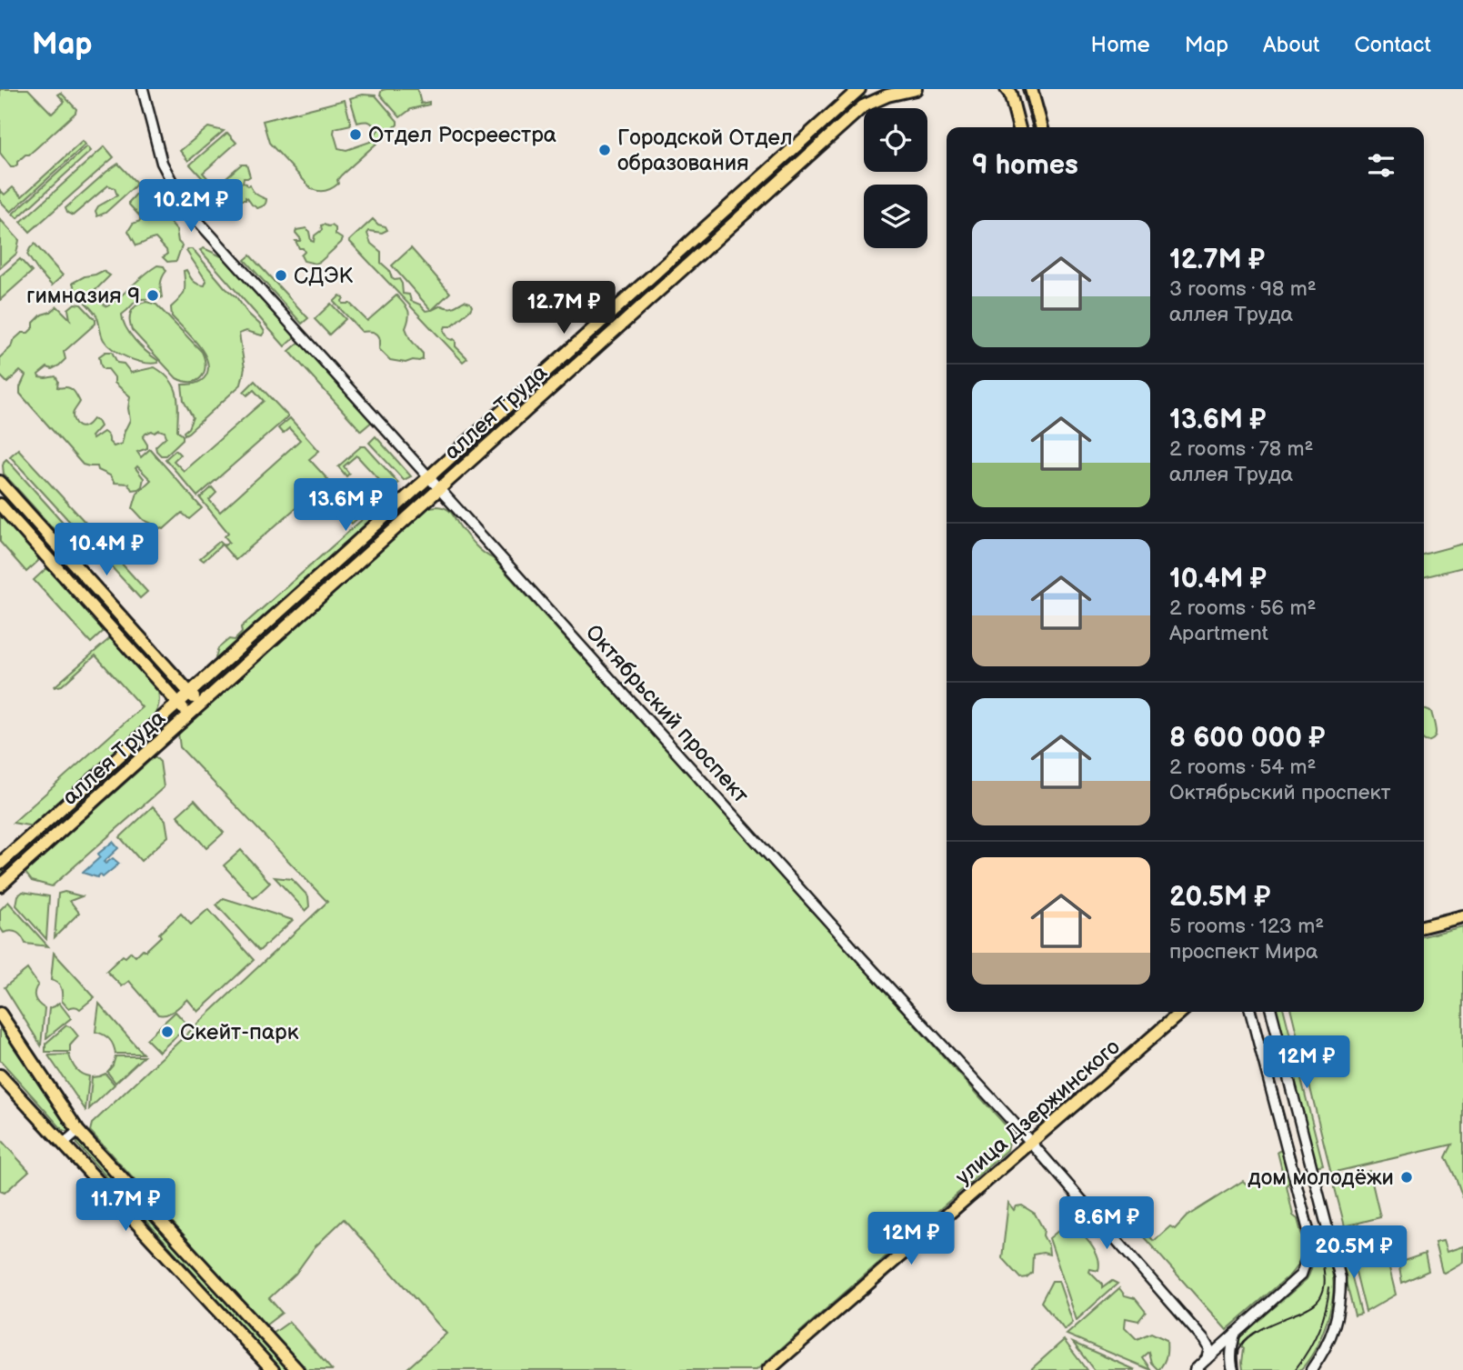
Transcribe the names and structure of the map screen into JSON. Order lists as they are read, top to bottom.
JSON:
{
  "streets": {
    "main road": ["аллея Труда", "улица Дзержинского"],
    "street": ["Октябрьский проспект"]
  },
  "crossings": [
    ["аллея Труда", "Октябрьский проспект"],
    ["Октябрьский проспект", "улица Дзержинского"]
  ],
  "places": [
    "Отдел Росреестра",
    "Городской Отдел образования",
    "СДЭК",
    "гимназия 9",
    "Скейт-парк",
    "дом молодёжи"
  ],
  "page": {
    "header": "Map",
    "nav": [
      "Home",
      "Map",
      "About",
      "Contact"
    ],
    "heading": "9 homes",
    "price": [
      "10.2M ₽",
      "12.7M ₽",
      "13.6M ₽",
      "10.4M ₽",
      "12M ₽",
      "11.7M ₽",
      "8.6M ₽",
      "12M ₽",
      "20.5M ₽"
    ],
    "list": [
      {
        "name": "12.7M ₽",
        "note": "3 rooms · 98 m² · аллея Труда"
      },
      {
        "name": "13.6M ₽",
        "note": "2 rooms · 78 m² · аллея Труда"
      },
      {
        "name": "10.4M ₽",
        "note": "2 rooms · 56 m² · Apartment"
      },
      {
        "name": "8 600 000 ₽",
        "note": "2 rooms · 54 m² · Октябрьский проспект"
      },
      {
        "name": "20.5M ₽",
        "note": "5 rooms · 123 m² · проспект Мира"
      }
    ]
  }
}
